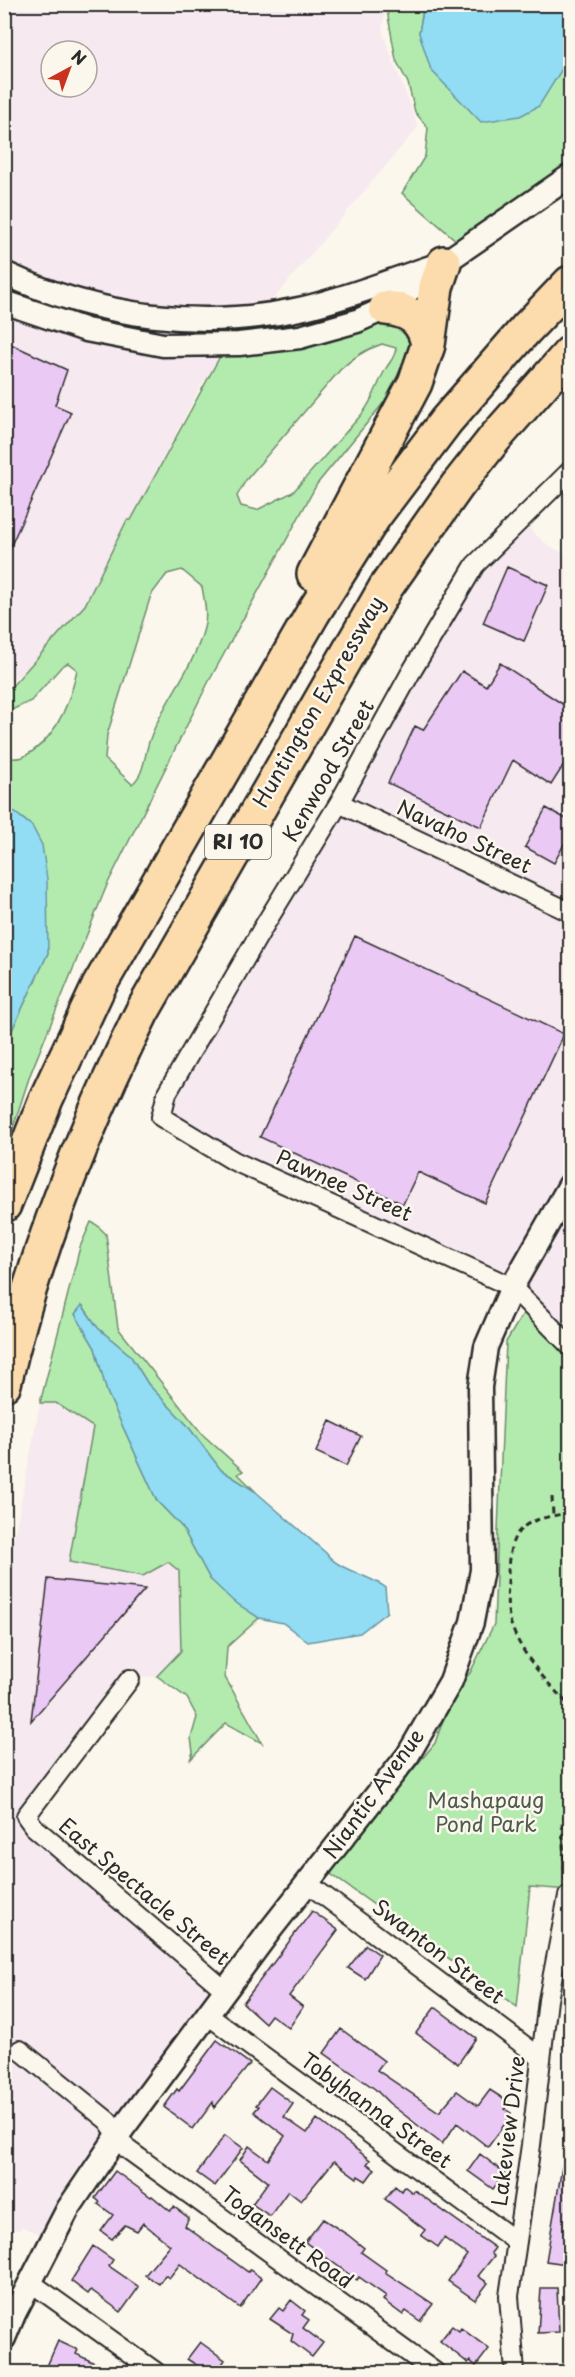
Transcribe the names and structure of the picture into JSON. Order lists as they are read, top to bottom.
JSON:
{
  "streets": {
    "highway": ["Huntington Expressway", "RI 10"],
    "street": [
      "Kenwood Street",
      "Navaho Street",
      "Pawnee Street",
      "Niantic Avenue",
      "East Spectacle Street",
      "Swanton Street",
      "Tobyhanna Street",
      "Lakeview Drive",
      "Togansett Road"
    ]
  },
  "crossings": [
    ["Kenwood Street", "Navaho Street"],
    ["Kenwood Street", "Pawnee Street"],
    ["Pawnee Street", "Niantic Avenue"],
    ["Niantic Avenue", "East Spectacle Street"],
    ["Niantic Avenue", "Swanton Street"],
    ["Niantic Avenue", "Tobyhanna Street"],
    ["Niantic Avenue", "Togansett Road"],
    ["Swanton Street", "Lakeview Drive"],
    ["Tobyhanna Street", "Lakeview Drive"]
  ],
  "parks": ["Mashapaug Pond Park"],
  "north": "top right"
}
